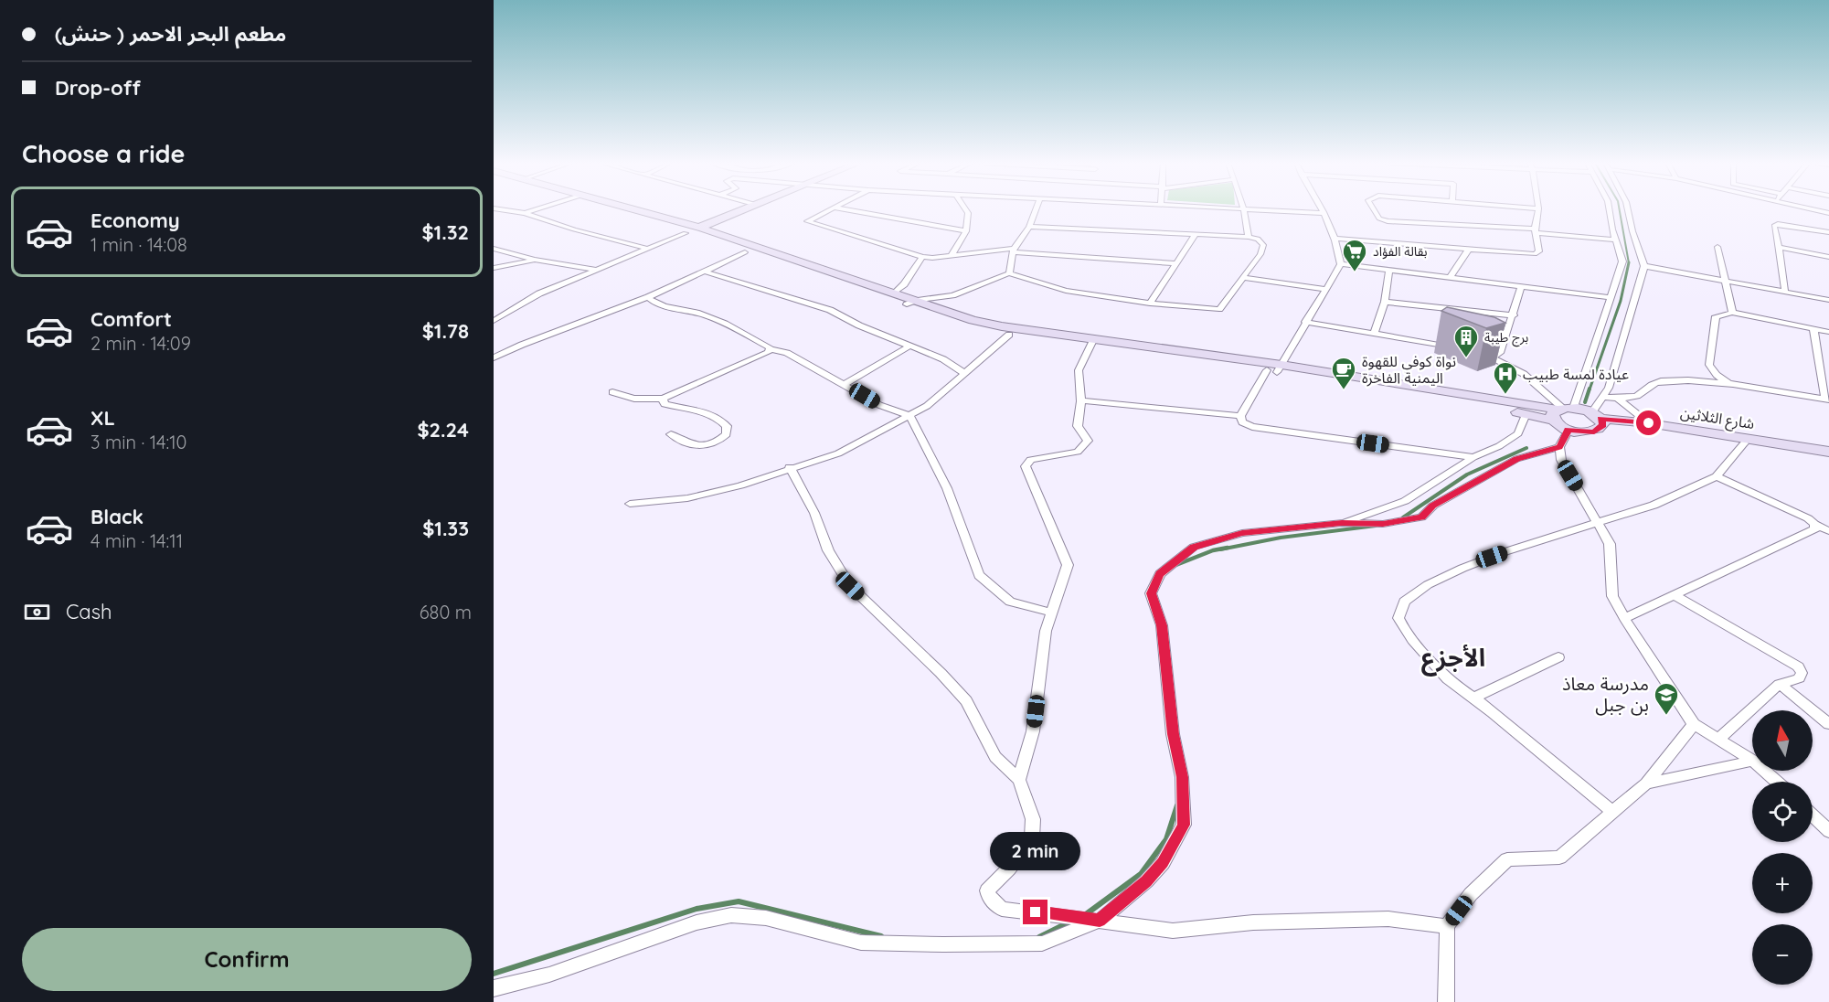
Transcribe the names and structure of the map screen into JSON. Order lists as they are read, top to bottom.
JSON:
{
  "streets": {
    "main road": ["شارع الثلاثين"]
  },
  "districts": ["الأجزع"],
  "places": {
    "supermarket": ["بقالة الفؤاد"],
    "building": ["برج طيبة"],
    "cafe": ["نواة كوفي للقهوة اليمنية الفاخرة"],
    "hospital": ["عيادة لمسة طبيب"],
    "school or university": ["مدرسة معاذ بن جبل"]
  },
  "north": "top",
  "page": {
    "banner": ["مطعم البحر الاحمر ( حنش)", "Drop-off"],
    "heading": "Choose a ride",
    "list": [
      {
        "name": "Economy",
        "note": "1 min · 14:08",
        "value": "$1.32"
      },
      {
        "name": "Comfort",
        "note": "2 min · 14:09",
        "value": "$1.78"
      },
      {
        "name": "XL",
        "note": "3 min · 14:10",
        "value": "$2.24"
      },
      {
        "name": "Black",
        "note": "4 min · 14:11",
        "value": "$1.33"
      }
    ],
    "pay": ["Cash", "680 m"],
    "map_buttons": ["+", "−"],
    "bubble": "2 min",
    "buttons": "Confirm"
  }
}
